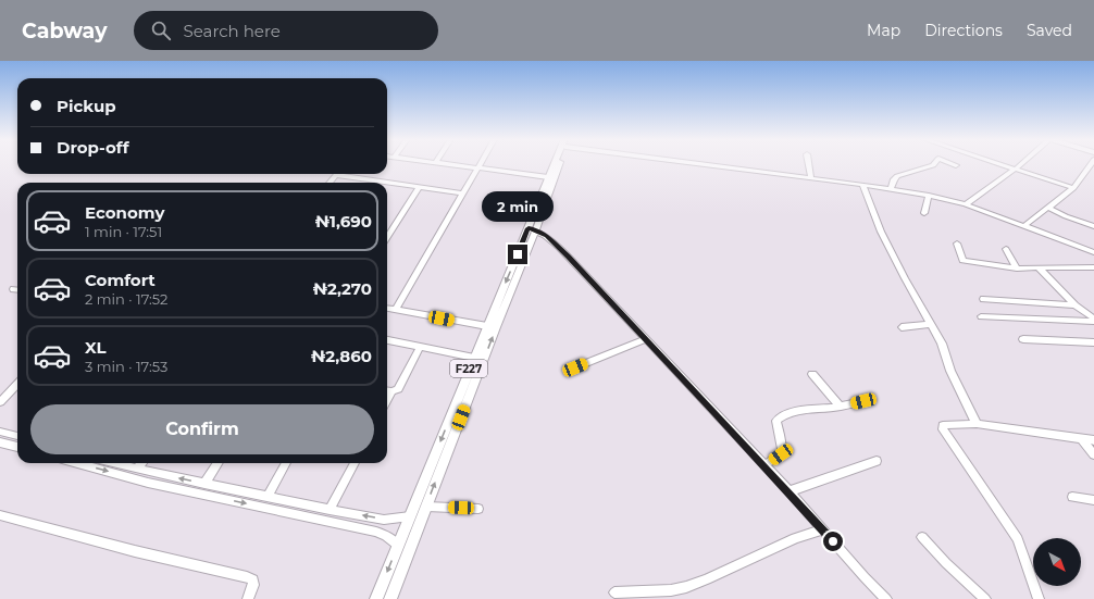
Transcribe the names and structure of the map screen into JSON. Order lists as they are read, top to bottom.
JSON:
{
  "streets": {
    "main road": ["F227"]
  },
  "north": "bottom right",
  "page": {
    "header": "Cabway",
    "search": "Search here",
    "nav": ["Map", "Directions", "Saved"],
    "banner": ["Pickup", "Drop-off"],
    "list": [
      {
        "name": "Economy",
        "note": "1 min · 17:51",
        "value": "₦1,690"
      },
      {
        "name": "Comfort",
        "note": "2 min · 17:52",
        "value": "₦2,270"
      },
      {
        "name": "XL",
        "note": "3 min · 17:53",
        "value": "₦2,860"
      }
    ],
    "bubble": "2 min",
    "buttons": "Confirm"
  }
}
